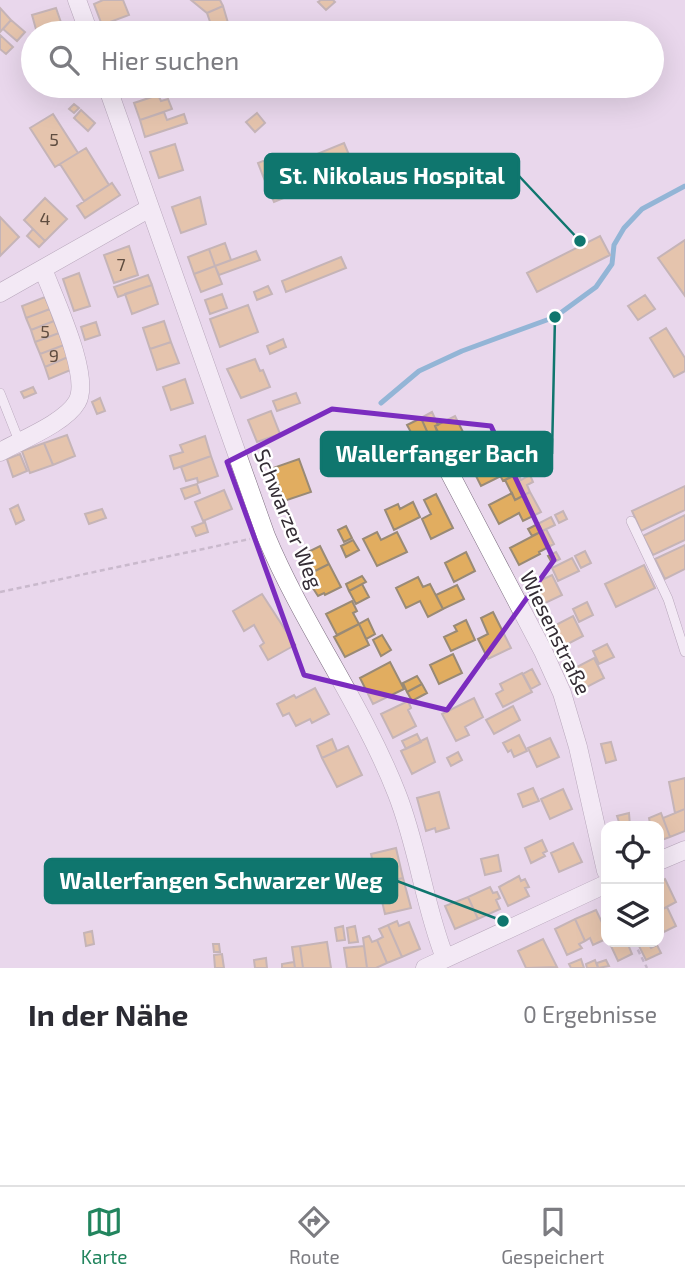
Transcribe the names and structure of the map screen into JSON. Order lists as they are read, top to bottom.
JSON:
{
  "streets": {
    "street": ["Schwarzer Weg", "Wiesenstraße"]
  },
  "places": ["St. Nikolaus Hospital", "Wallerfanger Bach", "Wallerfangen Schwarzer Weg"],
  "house_numbers": [
    "5",
    "4",
    "7",
    "5",
    "9"
  ],
  "page": {
    "search": "Hier suchen",
    "heading": ["In der Nähe", "0 Ergebnisse"],
    "nav": ["Karte", "Route", "Gespeichert"]
  }
}
